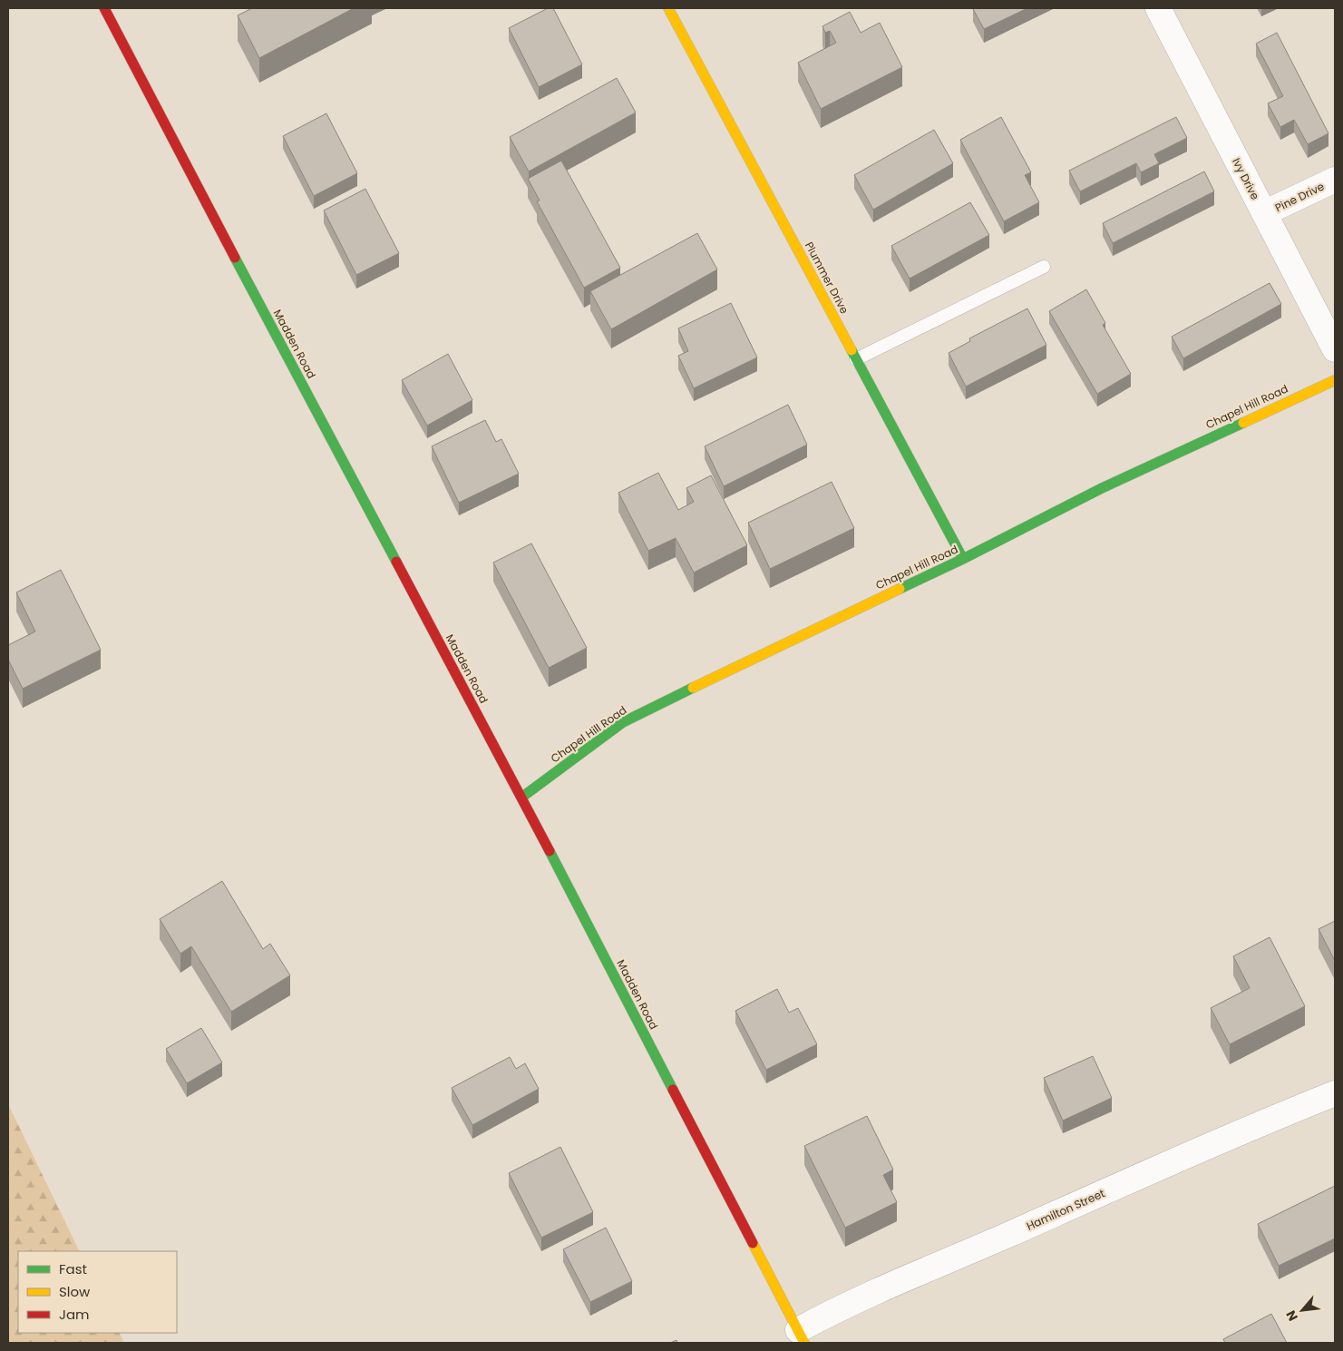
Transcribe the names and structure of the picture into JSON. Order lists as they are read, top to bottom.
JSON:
{
  "streets": {
    "street": [
      "Ivy Drive",
      "Pine Drive",
      "Plummer Drive",
      "Madden Road",
      "Chapel Hill Road",
      "Hamilton Street"
    ]
  },
  "crossings": [
    ["Ivy Drive", "Pine Drive"],
    ["Plummer Drive", "Chapel Hill Road"],
    ["Madden Road", "Chapel Hill Road"],
    ["Madden Road", "Hamilton Street"]
  ],
  "legend": ["Fast", "Slow", "Jam"],
  "north": "bottom left"
}
